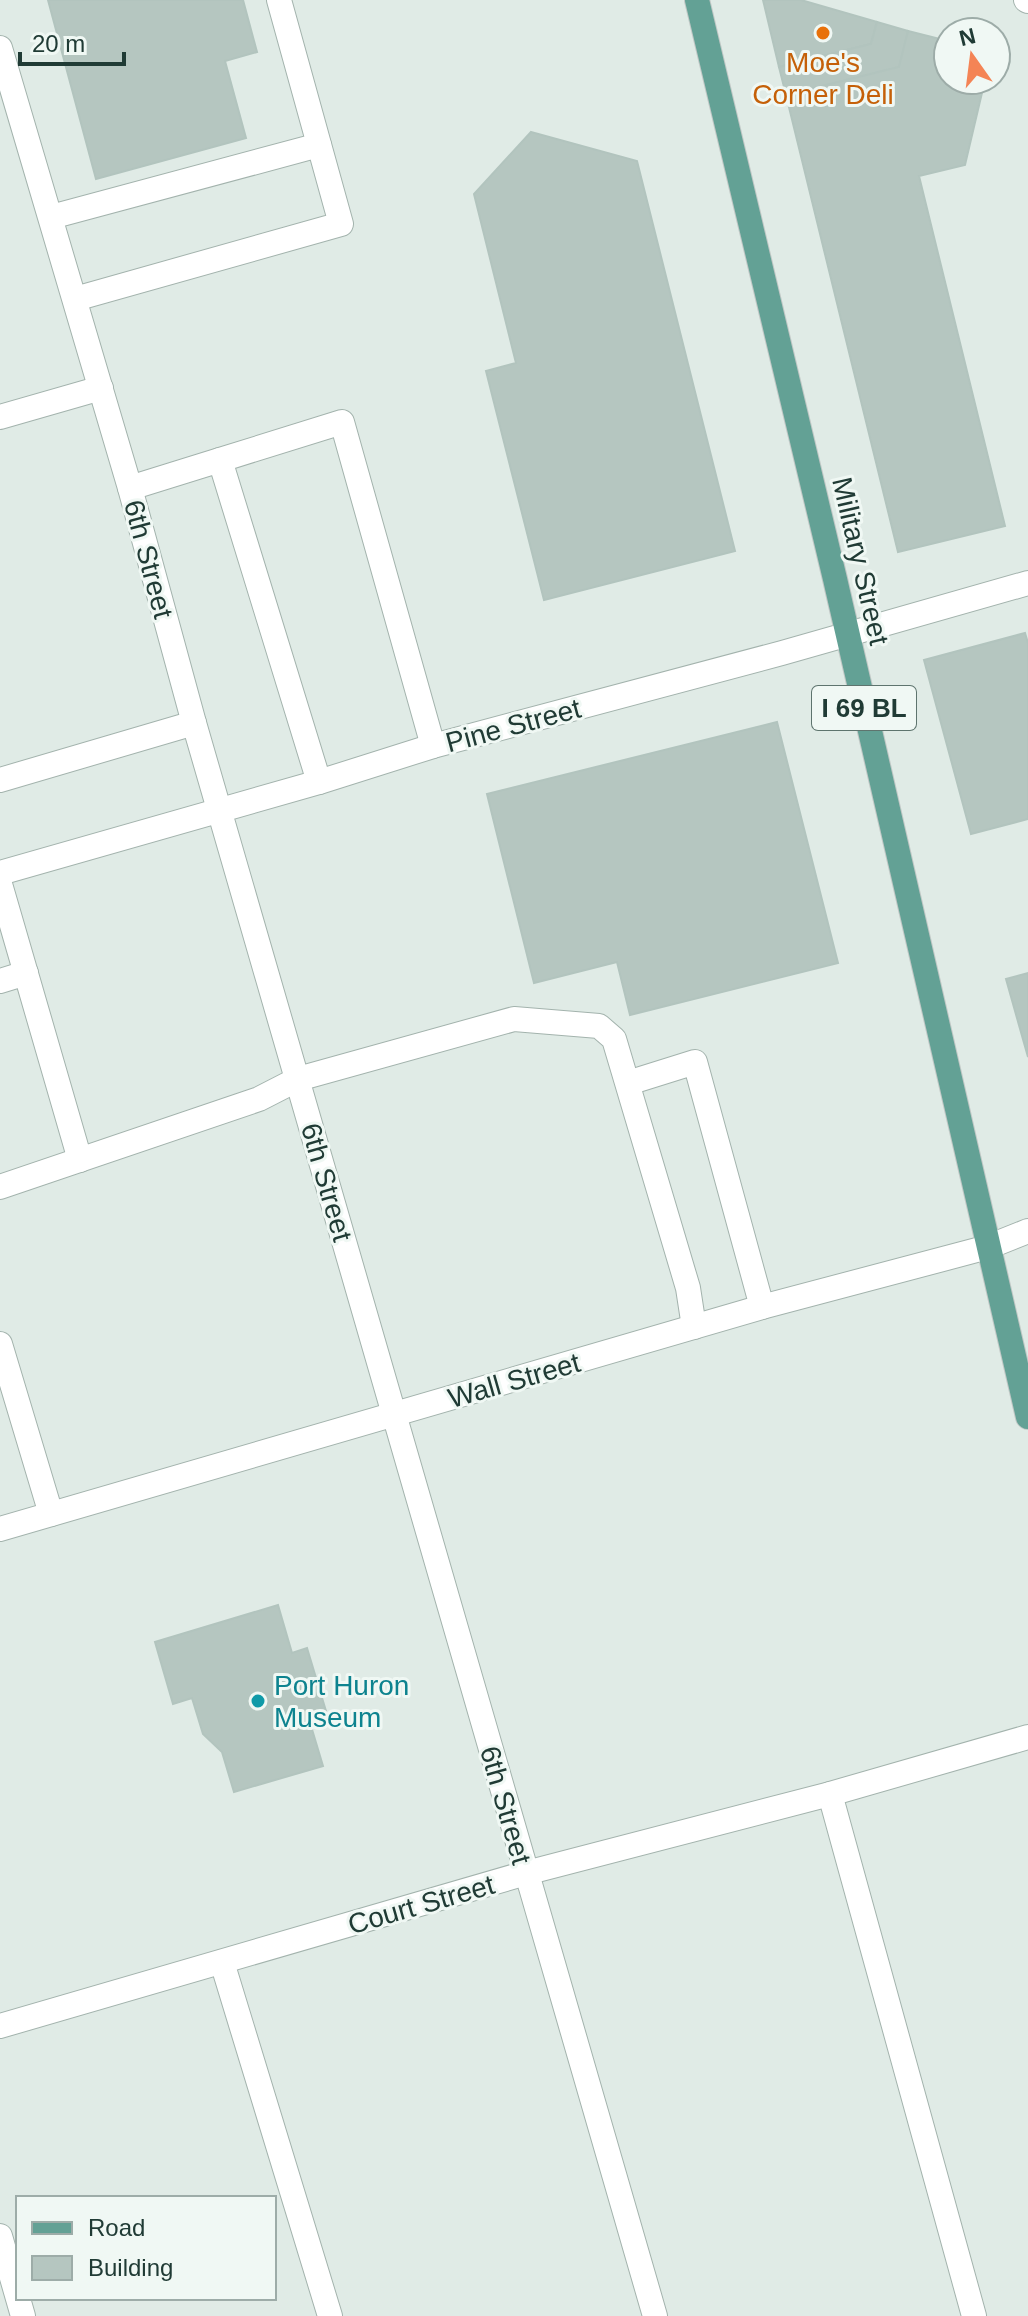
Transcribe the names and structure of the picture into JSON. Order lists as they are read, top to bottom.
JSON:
{
  "streets": {
    "main road": ["Military Street", "I 69 BL"],
    "street": [
      "6th Street",
      "Pine Street",
      "Wall Street",
      "Court Street"
    ]
  },
  "crossings": [
    ["6th Street", "Pine Street"],
    ["6th Street", "Wall Street"],
    ["6th Street", "Court Street"],
    ["Military Street", "Pine Street"],
    ["Military Street", "Wall Street"]
  ],
  "places": ["Moe's Corner Deli", "Port Huron Museum"],
  "legend": ["Road", "Building"],
  "scale_bar": "20 m",
  "north": "top"
}
